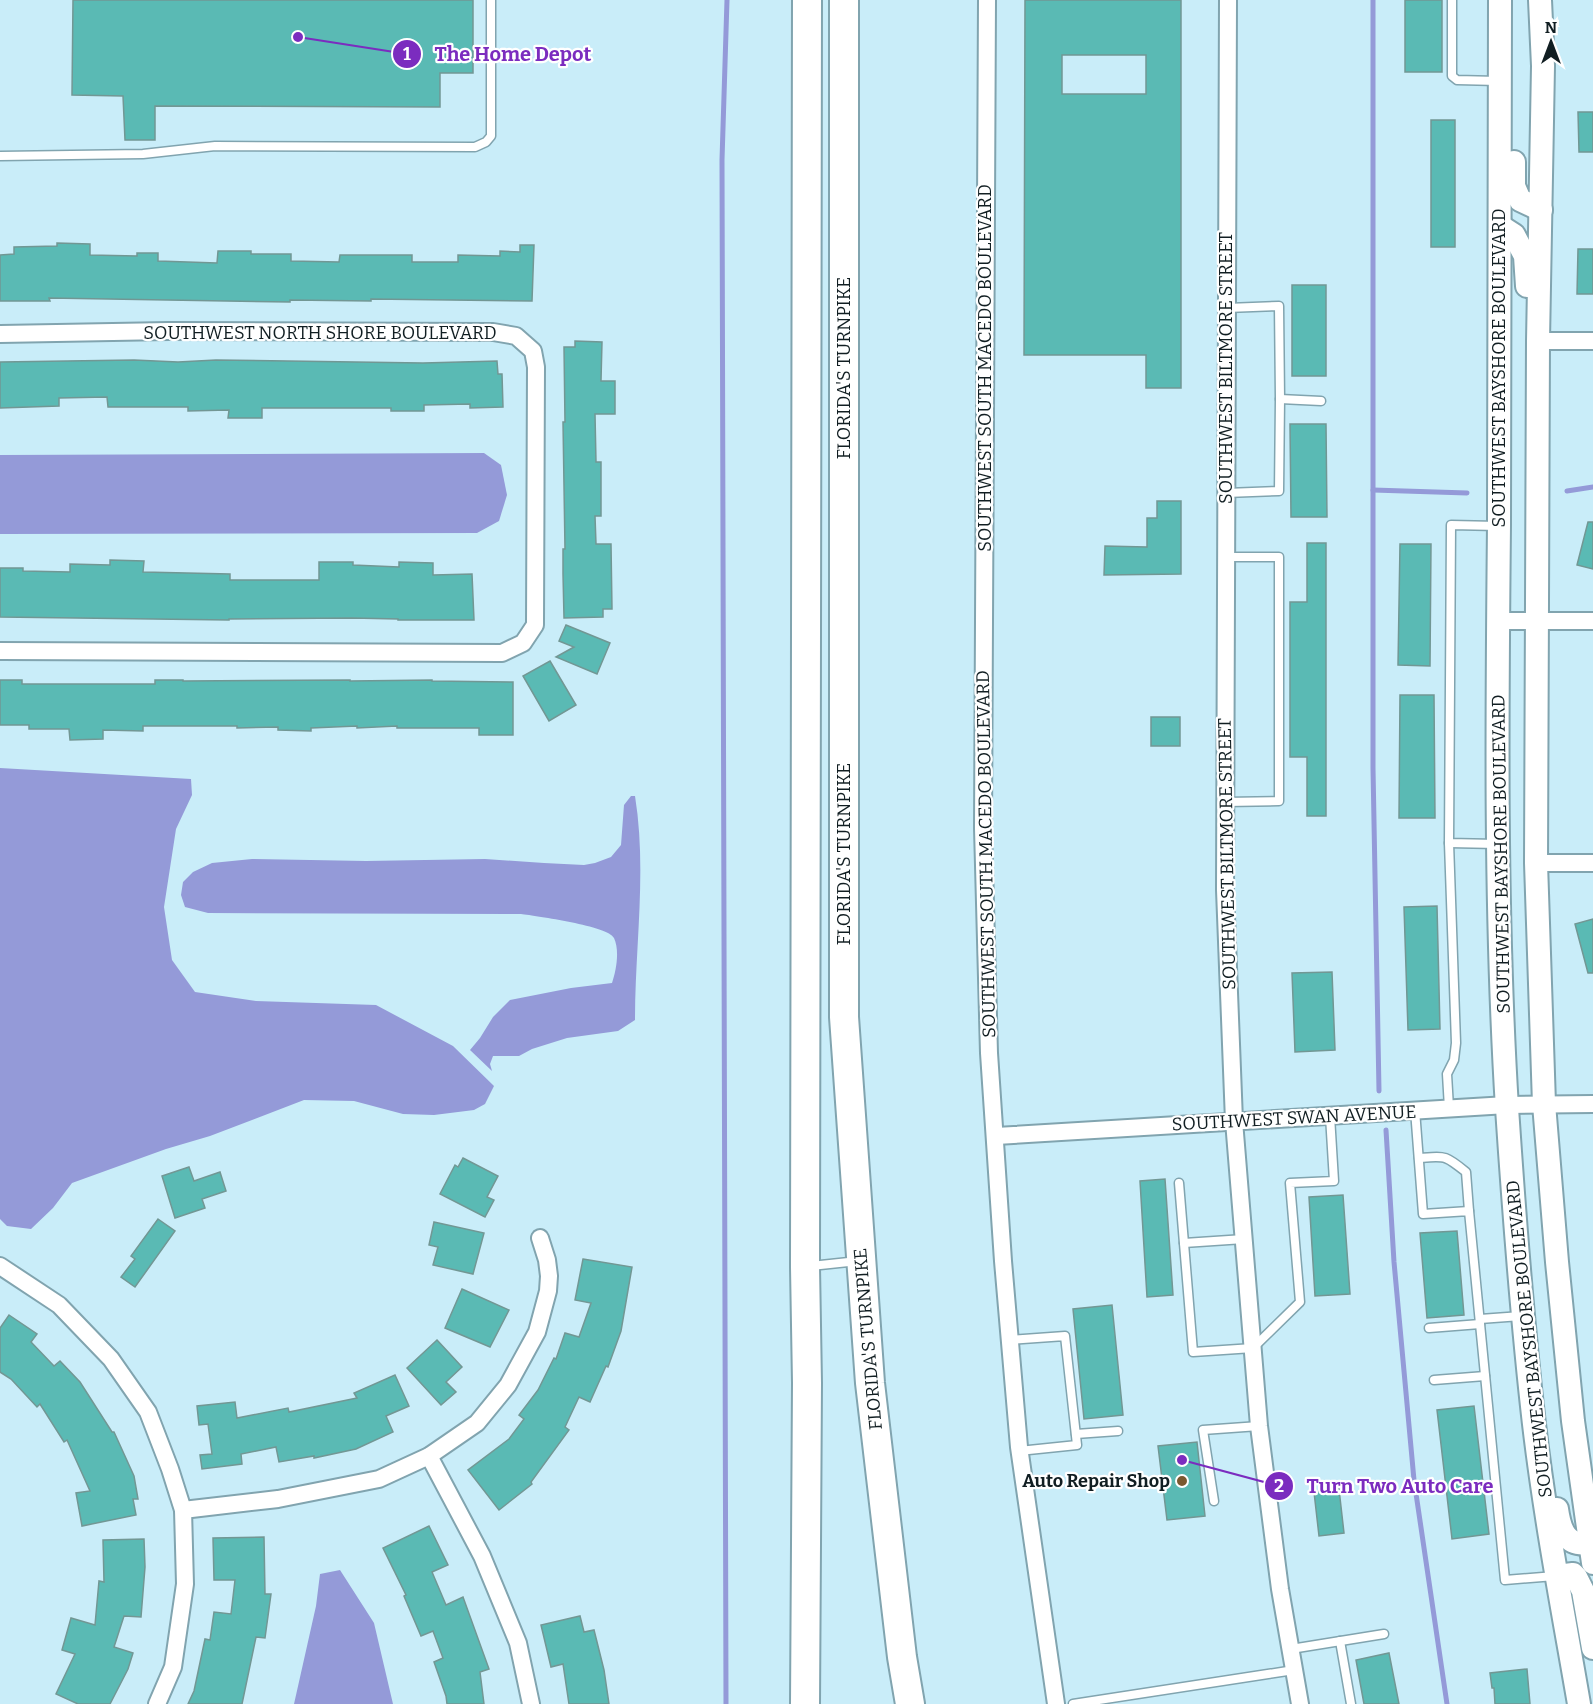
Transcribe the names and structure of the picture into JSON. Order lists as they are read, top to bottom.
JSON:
{
  "streets": {
    "highway": ["FLORIDA'S TURNPIKE"],
    "main road": ["SOUTHWEST BAYSHORE BOULEVARD"],
    "street": [
      "SOUTHWEST NORTH SHORE BOULEVARD",
      "SOUTHWEST SOUTH MACEDO BOULEVARD",
      "SOUTHWEST BILTMORE STREET",
      "SOUTHWEST SWAN AVENUE"
    ]
  },
  "crossings": [
    ["SOUTHWEST SOUTH MACEDO BOULEVARD", "SOUTHWEST SWAN AVENUE"],
    ["SOUTHWEST BILTMORE STREET", "SOUTHWEST SWAN AVENUE"],
    ["SOUTHWEST BAYSHORE BOULEVARD", "SOUTHWEST SWAN AVENUE"]
  ],
  "places": ["The Home Depot", "Turn Two Auto Care", "Auto Repair Shop"],
  "north": "top"
}
